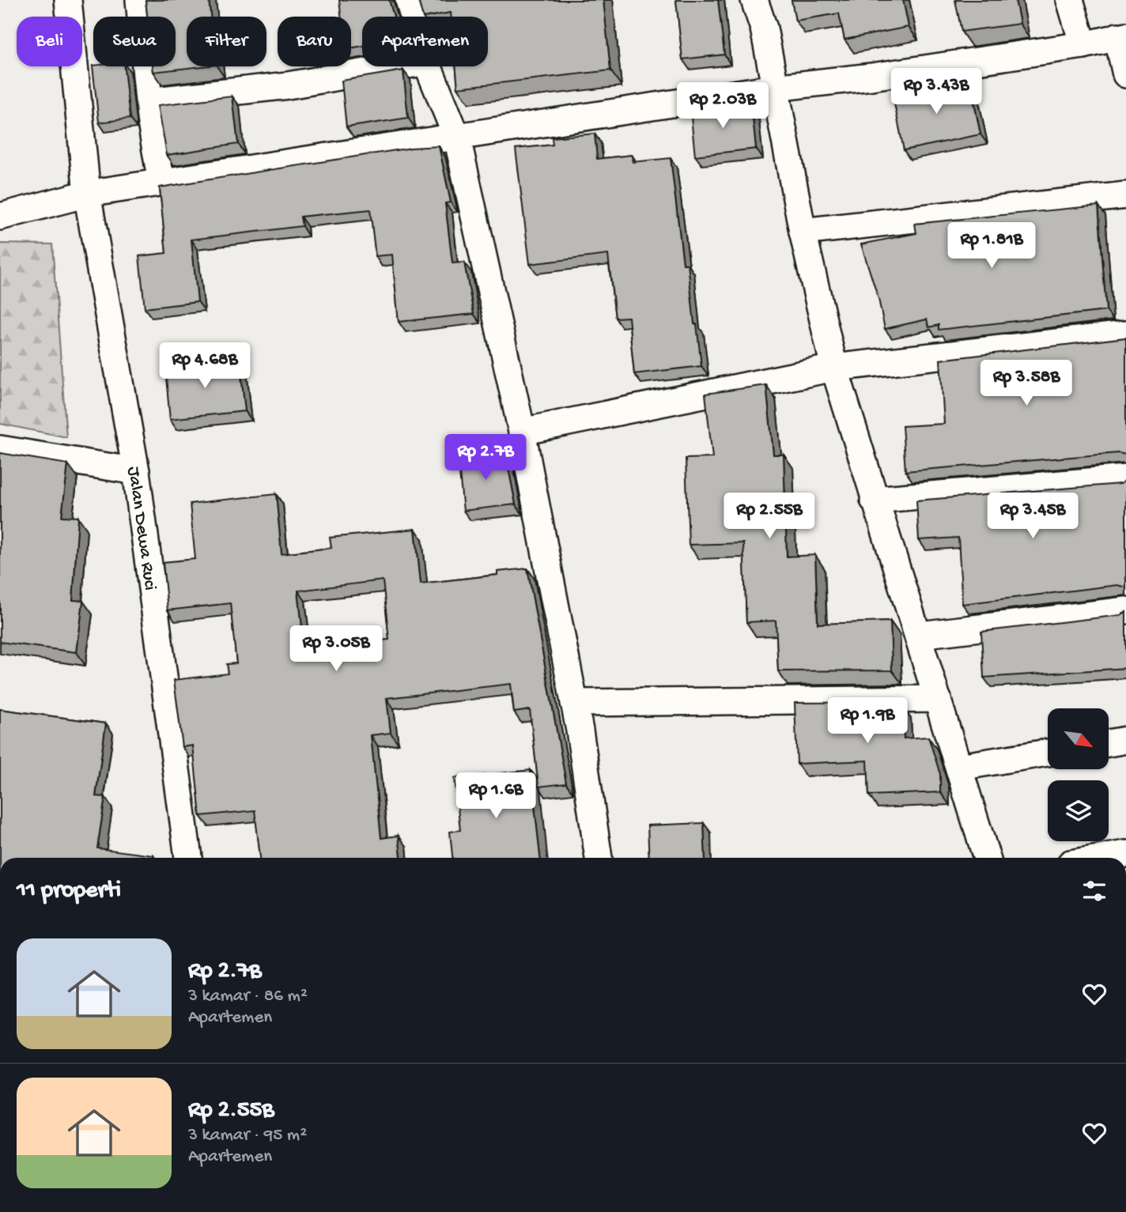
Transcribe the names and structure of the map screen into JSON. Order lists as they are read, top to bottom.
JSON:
{
  "streets": {
    "street": ["Jalan Dewa Ruci"]
  },
  "north": "bottom right",
  "page": {
    "chip": [
      "Beli",
      "Sewa",
      "Filter",
      "Baru",
      "Apartemen"
    ],
    "price": [
      "Rp 3.43B",
      "Rp 2.03B",
      "Rp 1.81B",
      "Rp 4.68B",
      "Rp 3.58B",
      "Rp 2.7B",
      "Rp 2.55B",
      "Rp 3.45B",
      "Rp 3.05B",
      "Rp 1.9B",
      "Rp 1.6B"
    ],
    "heading": "11 properti",
    "list": [
      {
        "name": "Rp 2.7B",
        "note": "3 kamar · 86 m² · Apartemen"
      },
      {
        "name": "Rp 2.55B",
        "note": "3 kamar · 95 m² · Apartemen"
      }
    ]
  }
}
